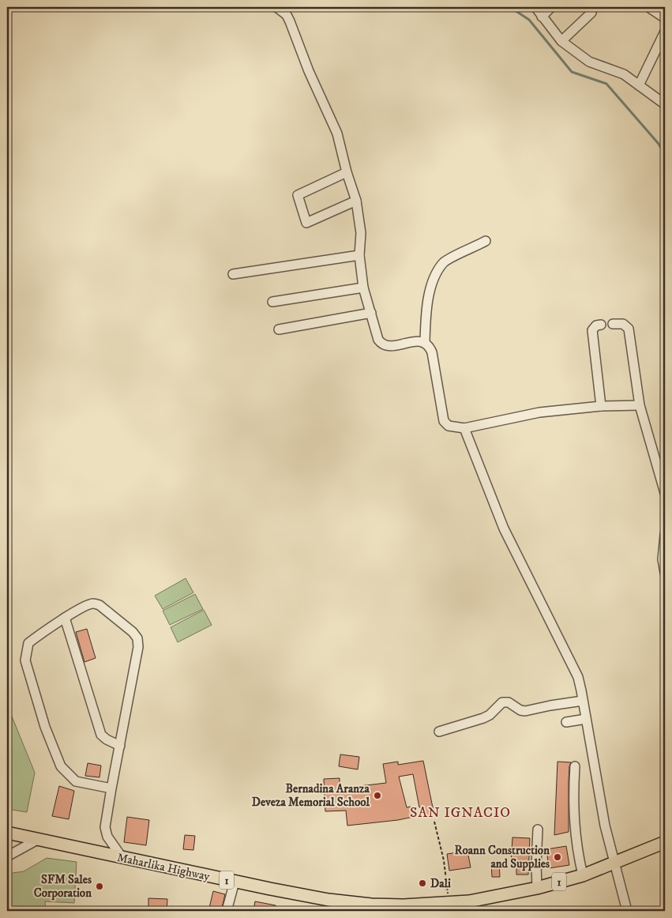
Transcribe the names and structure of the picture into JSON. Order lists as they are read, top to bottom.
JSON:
{
  "streets": {
    "main road": ["Maharlika Highway", "1"]
  },
  "districts": ["SAN IGNACIO"],
  "places": [
    "Bernadina Aranza Deveza Memorial School",
    "Roann Construction and Supplies",
    "Dali",
    "SFM Sales Corporation"
  ]
}
